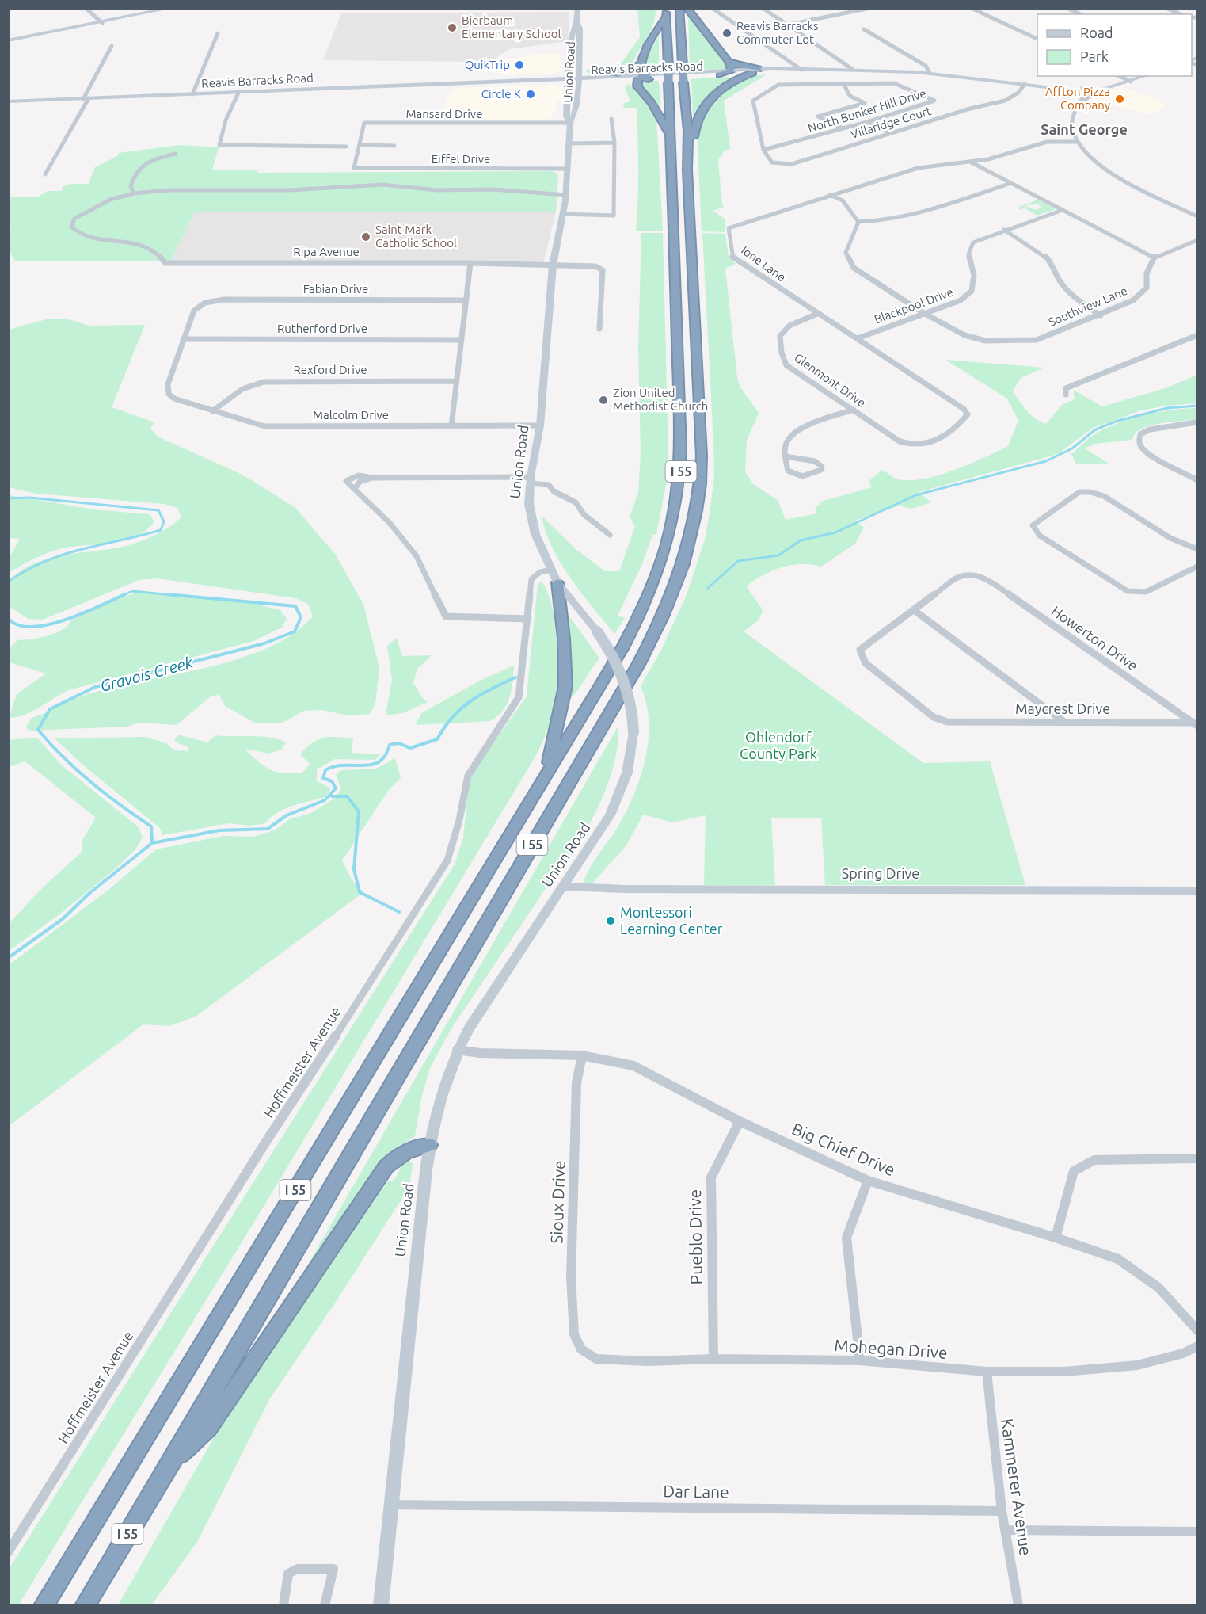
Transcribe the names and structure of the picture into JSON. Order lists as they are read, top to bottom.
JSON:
{
  "streets": {
    "highway": ["I 55"],
    "main road": ["Reavis Barracks Road", "Union Road", "Spring Drive"],
    "street": [
      "North Bunker Hill Drive",
      "Mansard Drive",
      "Villaridge Court",
      "Eiffel Drive",
      "Ripa Avenue",
      "Ione Lane",
      "Fabian Drive",
      "Blackpool Drive",
      "Southview Lane",
      "Rutherford Drive",
      "Rexford Drive",
      "Glenmont Drive",
      "Malcolm Drive",
      "Howerton Drive",
      "Maycrest Drive",
      "Hoffmeister Avenue",
      "Big Chief Drive",
      "Sioux Drive",
      "Pueblo Drive",
      "Mohegan Drive",
      "Kammerer Avenue",
      "Dar Lane"
    ]
  },
  "crossings": [
    ["Reavis Barracks Road", "Union Road"],
    ["Reavis Barracks Road", "Villaridge Court"],
    ["Union Road", "Mansard Drive"],
    ["Union Road", "Eiffel Drive"],
    ["Union Road", "Ripa Avenue"],
    ["Union Road", "Malcolm Drive"],
    ["Union Road", "Spring Drive"],
    ["Union Road", "Hoffmeister Avenue"],
    ["Union Road", "Big Chief Drive"],
    ["Union Road", "Dar Lane"],
    ["North Bunker Hill Drive", "Villaridge Court"],
    ["Mansard Drive", "Eiffel Drive"],
    ["Ione Lane", "Blackpool Drive"],
    ["Ione Lane", "Glenmont Drive"],
    ["Fabian Drive", "Rutherford Drive"],
    ["Fabian Drive", "Malcolm Drive"],
    ["Blackpool Drive", "Southview Lane"],
    ["Rutherford Drive", "Malcolm Drive"],
    ["Rexford Drive", "Malcolm Drive"],
    ["Howerton Drive", "Maycrest Drive"],
    ["Big Chief Drive", "Sioux Drive"],
    ["Big Chief Drive", "Pueblo Drive"],
    ["Sioux Drive", "Mohegan Drive"],
    ["Pueblo Drive", "Mohegan Drive"],
    ["Mohegan Drive", "Kammerer Avenue"],
    ["Kammerer Avenue", "Dar Lane"]
  ],
  "districts": ["Saint George"],
  "water": ["Gravois Creek"],
  "parks": ["Ohlendorf County Park"],
  "places": [
    "Bierbaum Elementary School",
    "Reavis Barracks Commuter Lot",
    "QuikTrip",
    "Circle K",
    "Affton Pizza Company",
    "Saint Mark Catholic School",
    "Zion United Methodist Church",
    "Montessori Learning Center"
  ],
  "legend": ["Road", "Park"]
}
